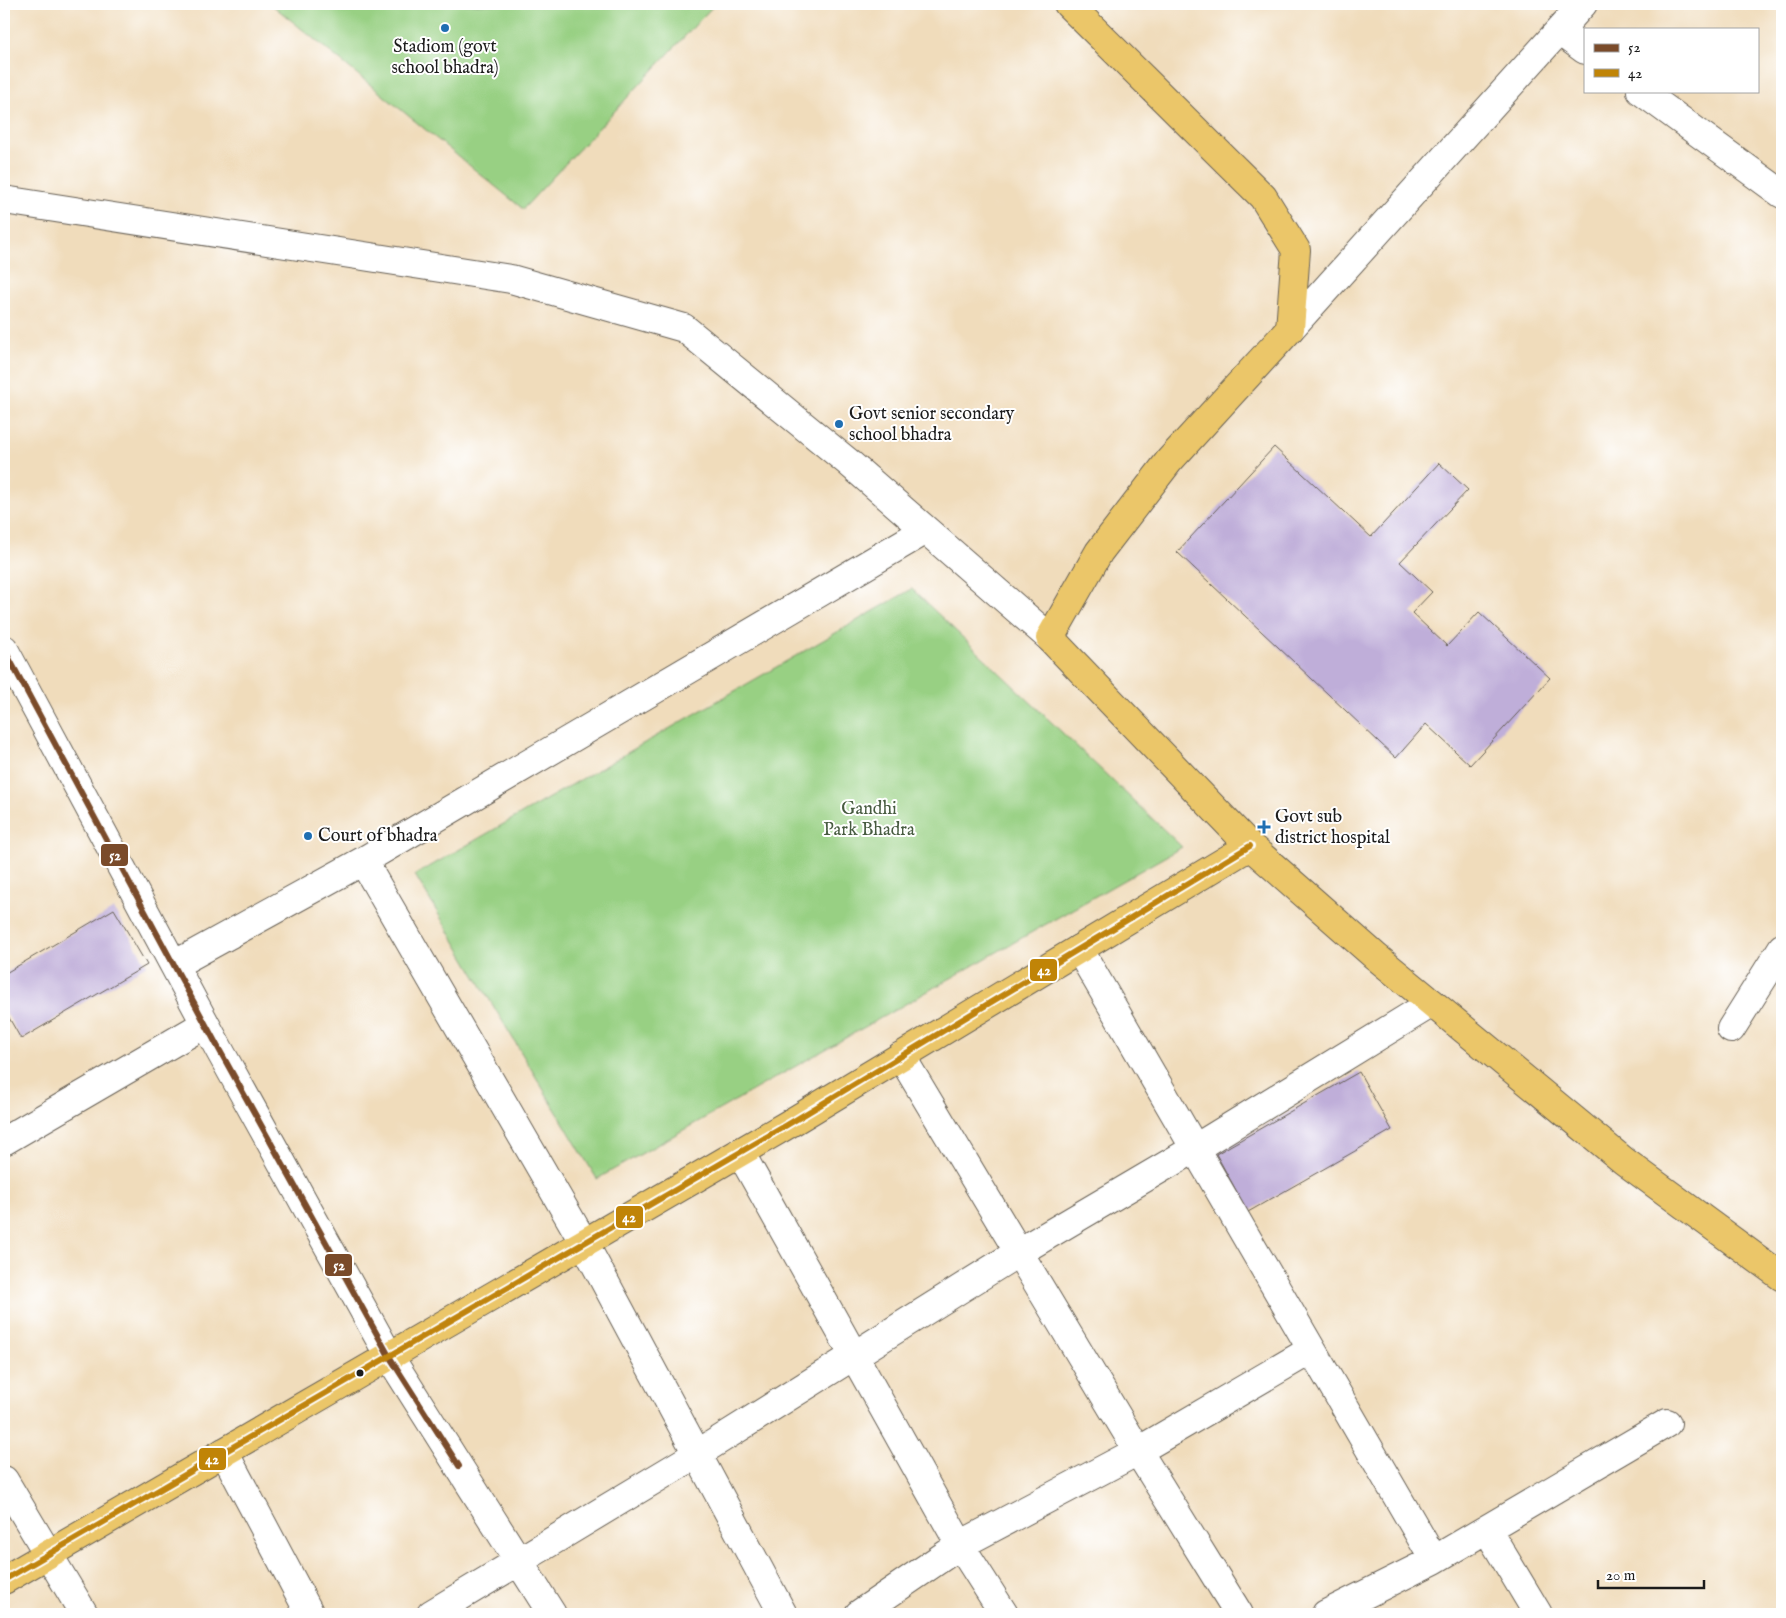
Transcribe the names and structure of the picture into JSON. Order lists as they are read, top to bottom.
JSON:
{
  "parks": ["Gandhi Park Bhadra"],
  "places": {
    "other": ["Stadiom (govt school bhadra)", "Govt senior secondary school bhadra", "Court of bhadra"],
    "health": ["Govt sub district hospital"]
  },
  "lines": ["transit line 52", "transit line 42"],
  "legend": ["52", "42"],
  "scale_bar": "20 m"
}
